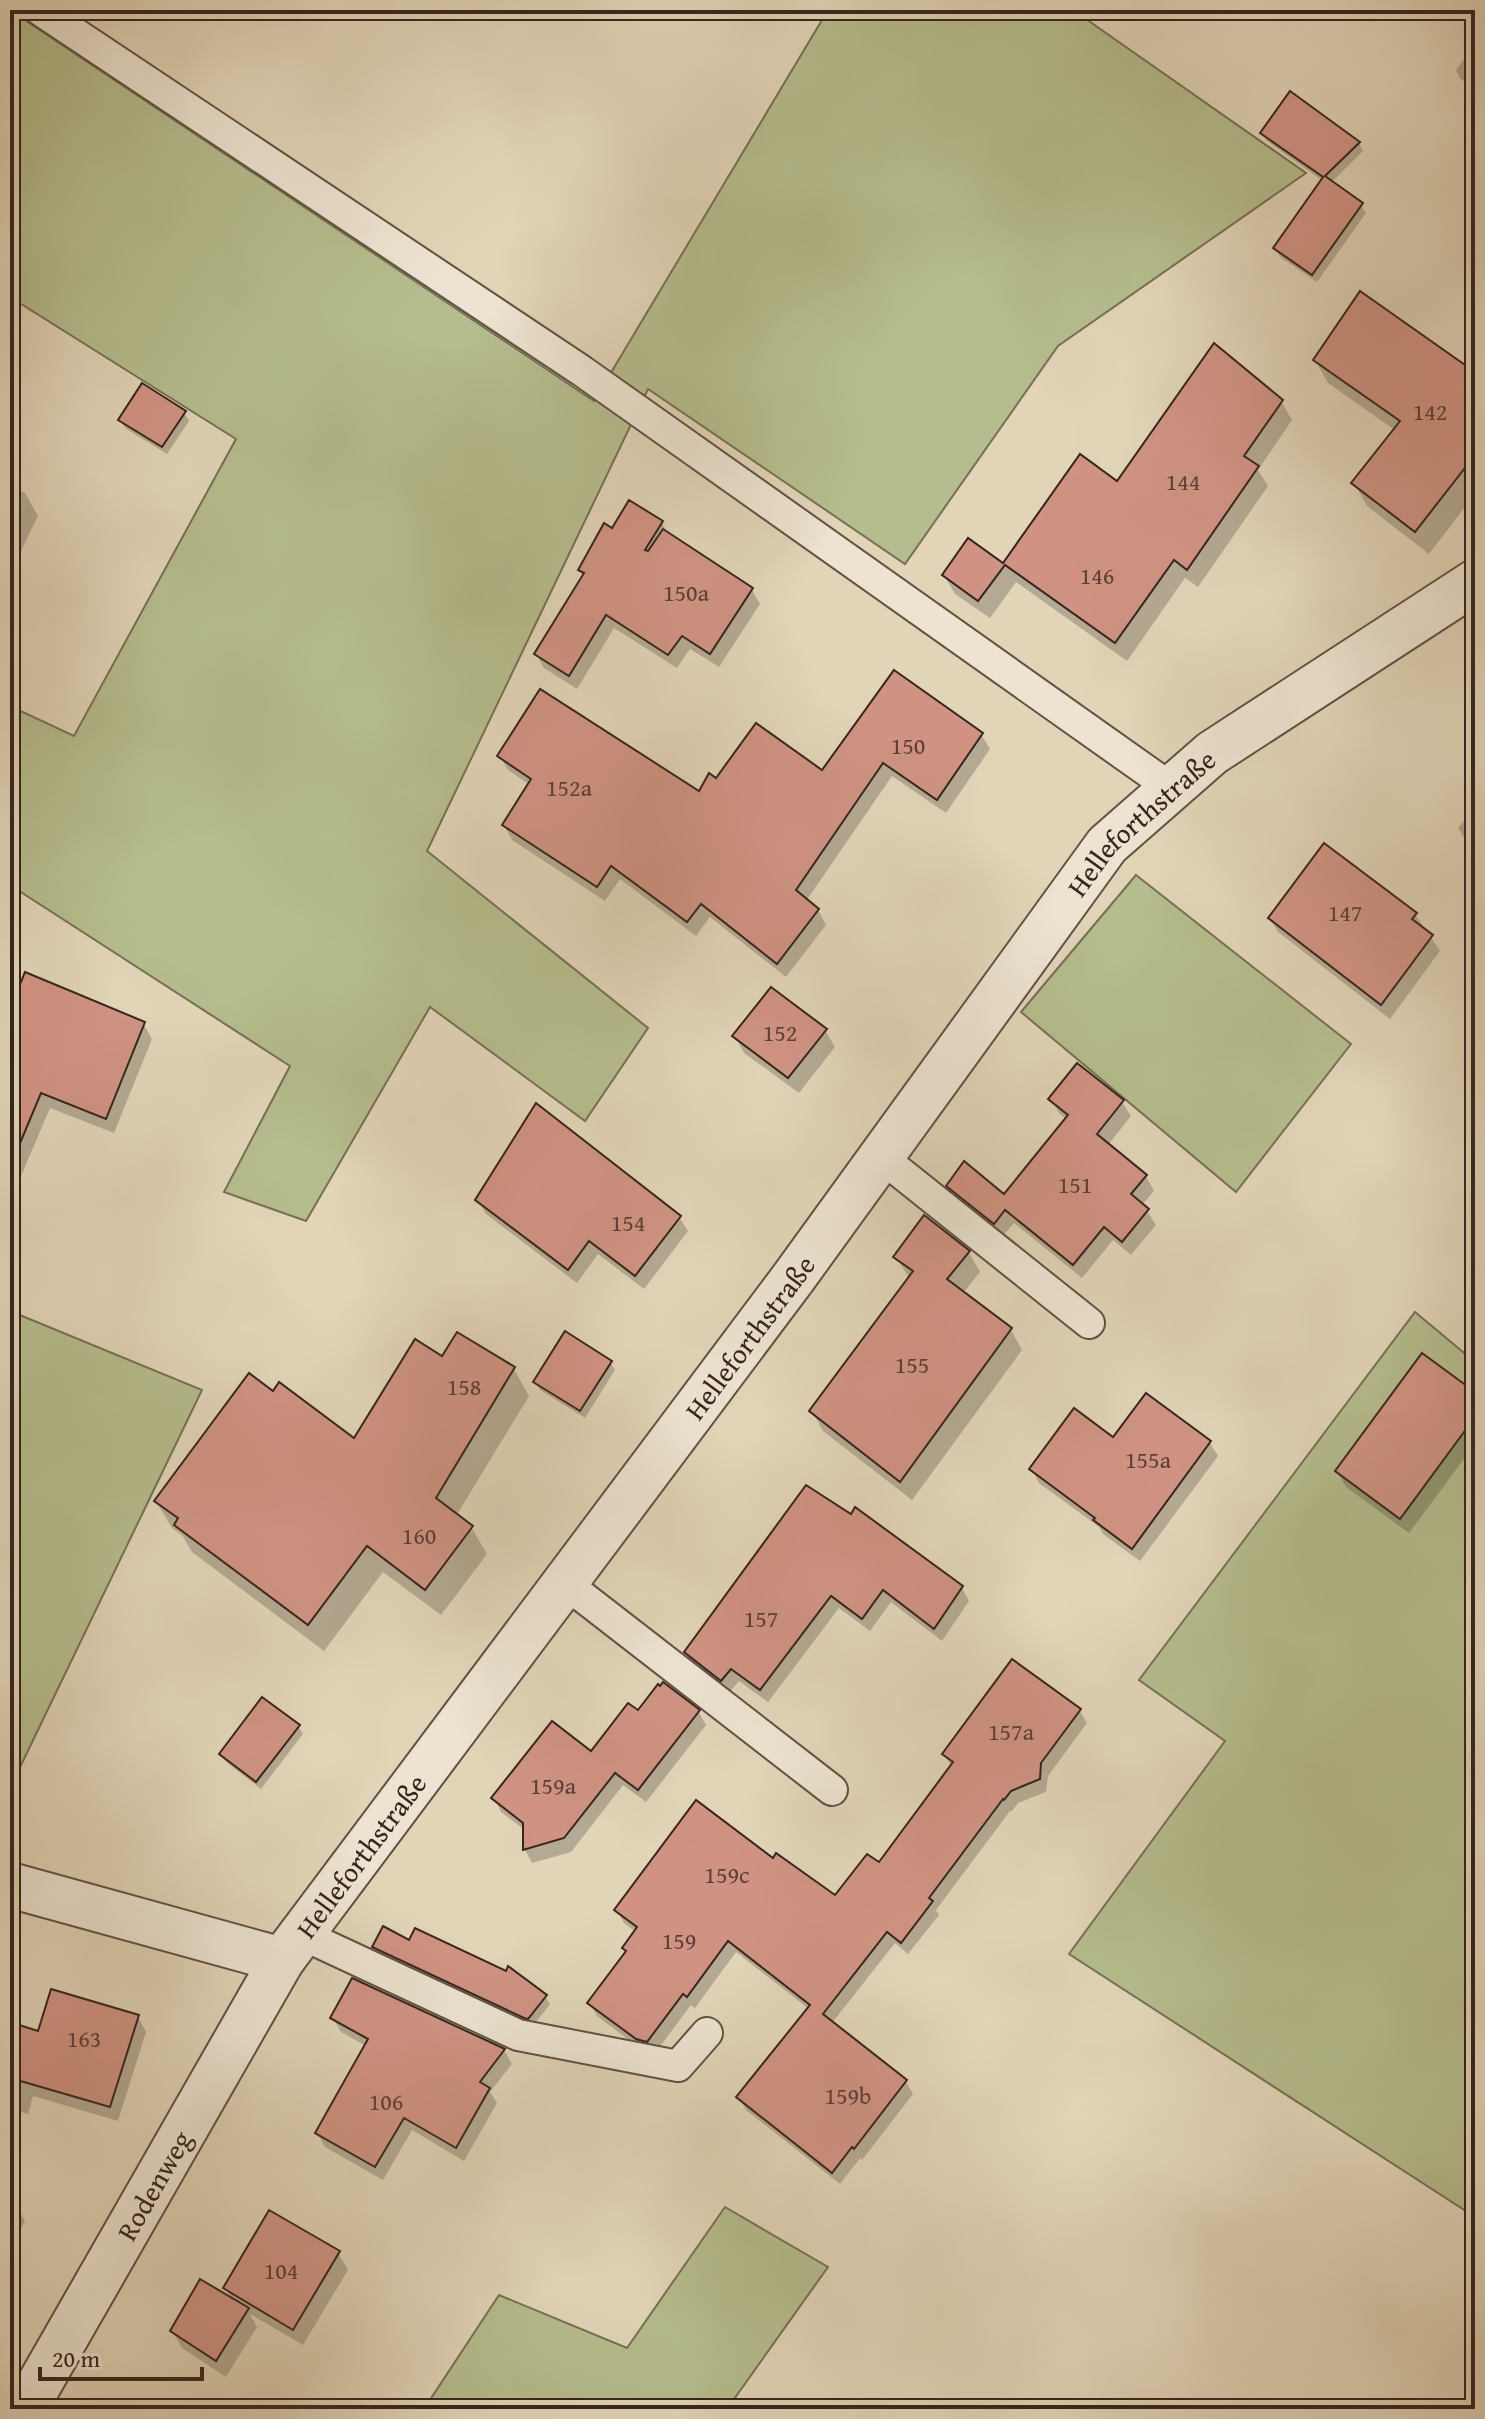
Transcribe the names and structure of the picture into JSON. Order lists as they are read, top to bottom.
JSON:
{
  "streets": {
    "street": ["Helleforthstraße", "Rodenweg"]
  },
  "crossings": [
    ["Helleforthstraße", "Rodenweg"]
  ],
  "house_numbers": [
    "142",
    "144",
    "146",
    "150a",
    "150",
    "152a",
    "147",
    "152",
    "151",
    "154",
    "155",
    "158",
    "155a",
    "160",
    "157",
    "157a",
    "159a",
    "159c",
    "159",
    "163",
    "159b",
    "106",
    "104"
  ],
  "scale_bar": "20 m"
}
